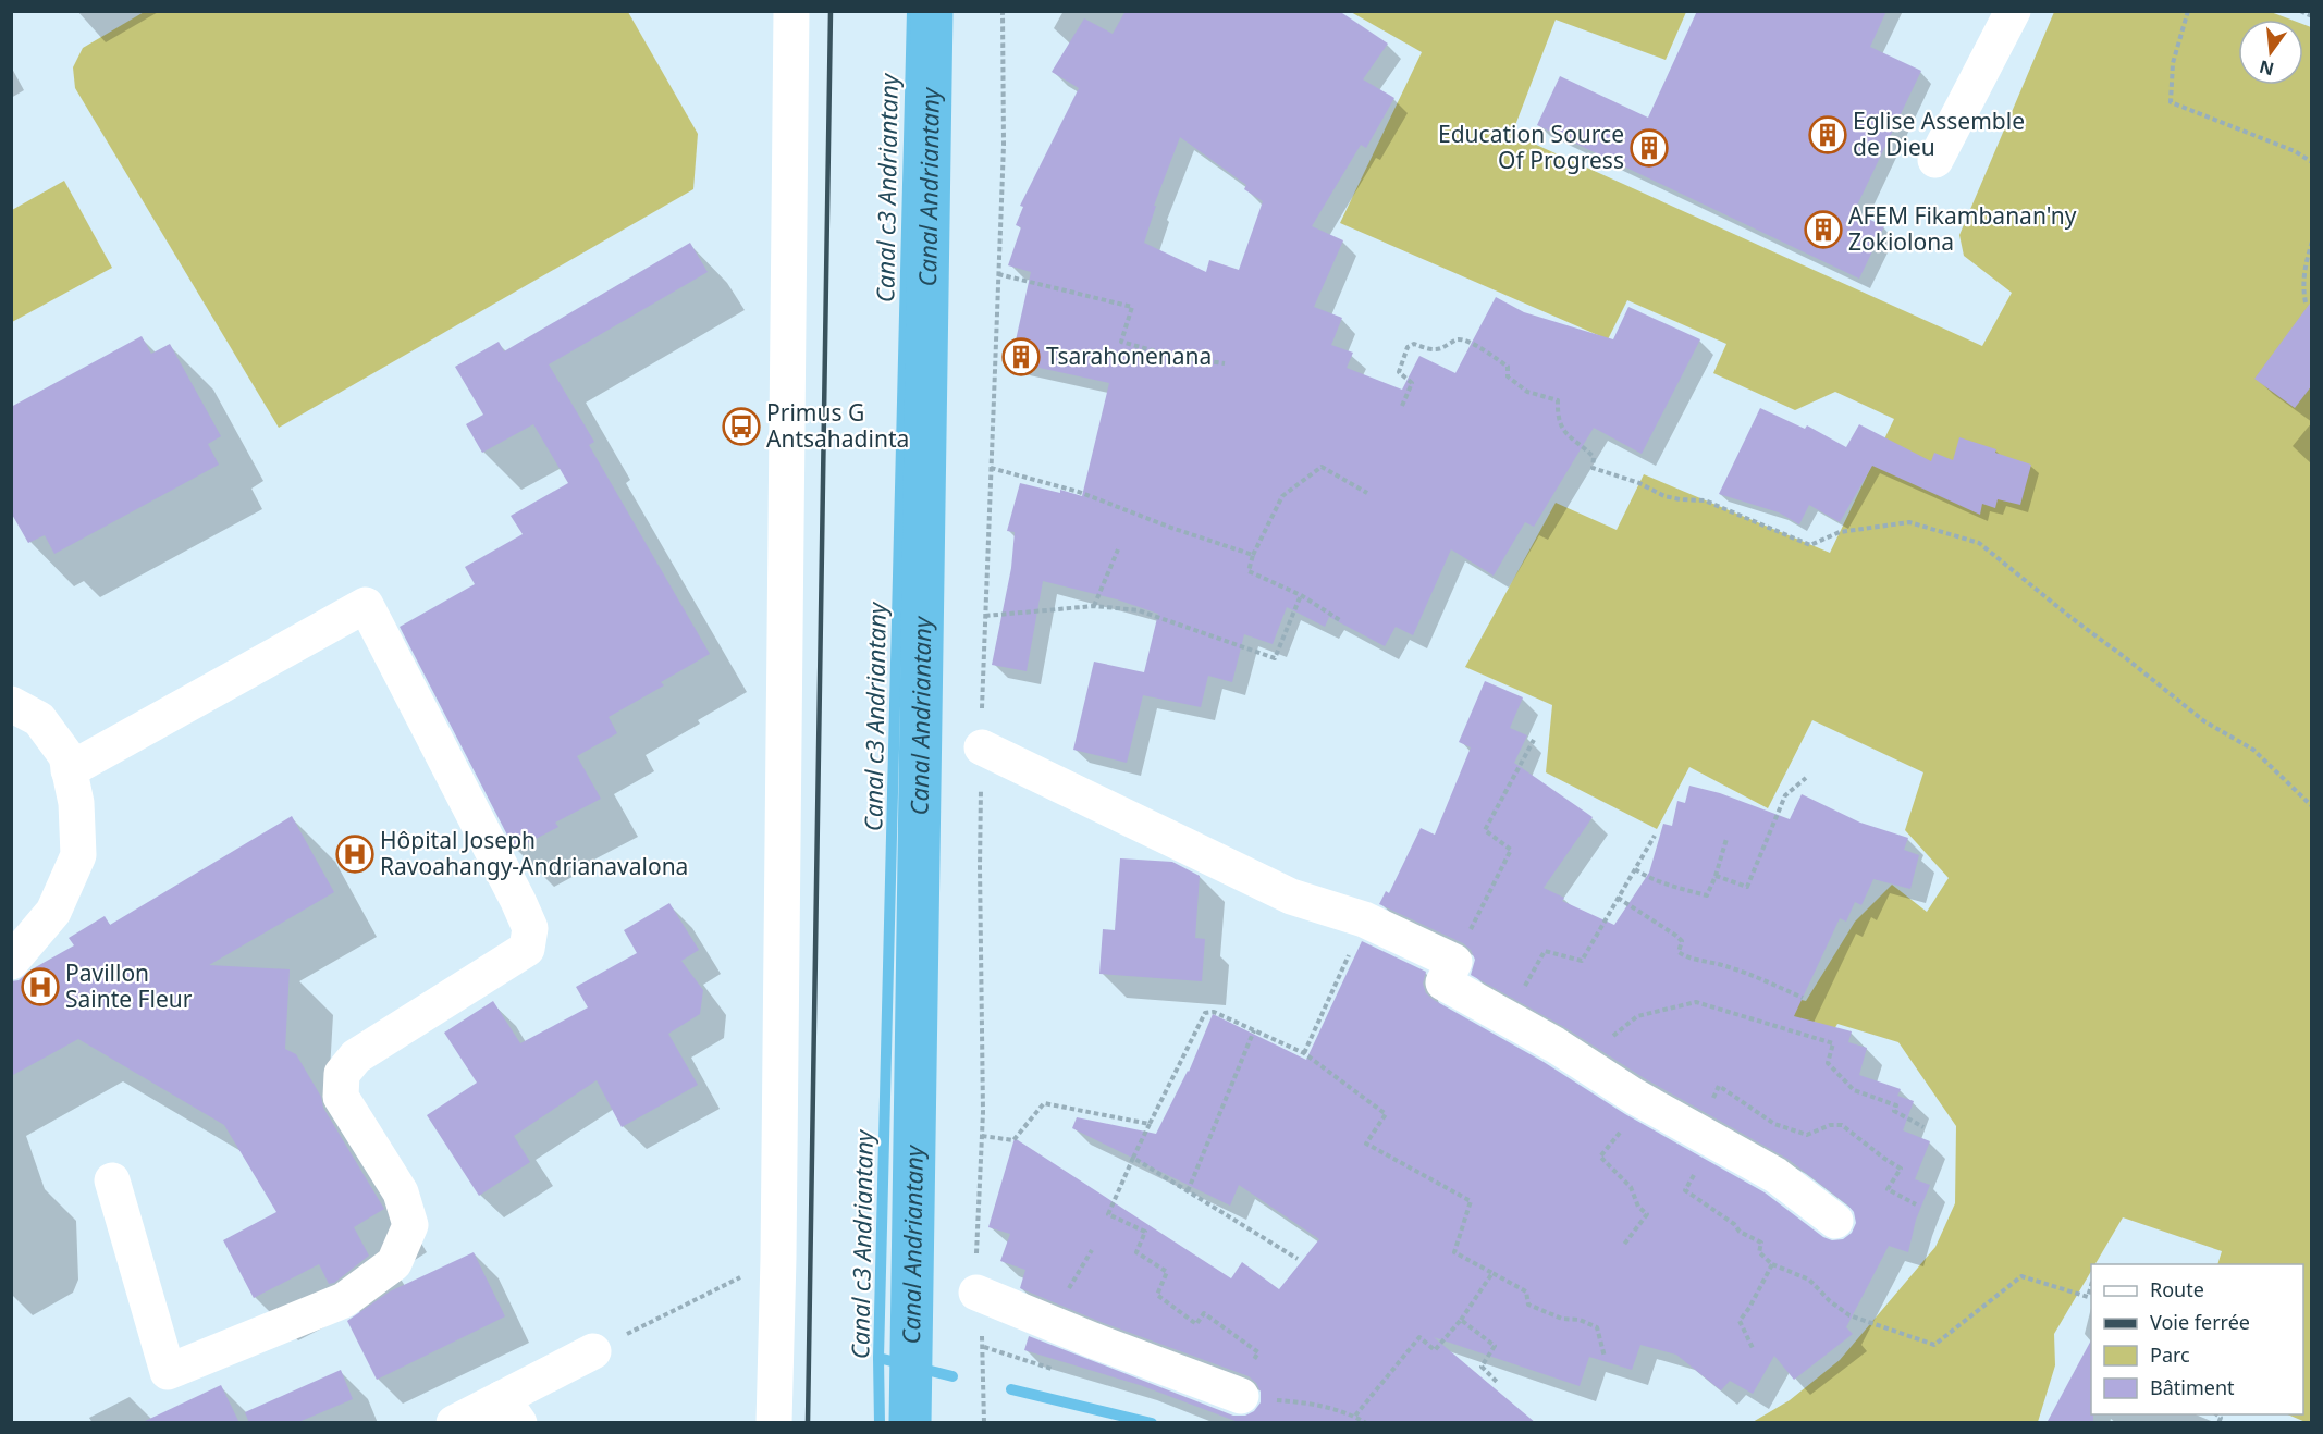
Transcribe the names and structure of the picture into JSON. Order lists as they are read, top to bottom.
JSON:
{
  "water": ["Canal c3 Andriantany", "Canal Andriantany"],
  "places": {
    "building": [
      "Eglise Assemble de Dieu",
      "Education Source Of Progress",
      "AFEM Fikambanan'ny Zokiolona",
      "Tsarahonenana"
    ],
    "bus stop": ["Primus G Antsahadinta"],
    "hospital": ["Hôpital Joseph Ravoahangy-Andrianavalona", "Pavillon Sainte Fleur"]
  },
  "legend": [
    "Route",
    "Voie ferrée",
    "Parc",
    "Bâtiment"
  ],
  "north": "bottom"
}
